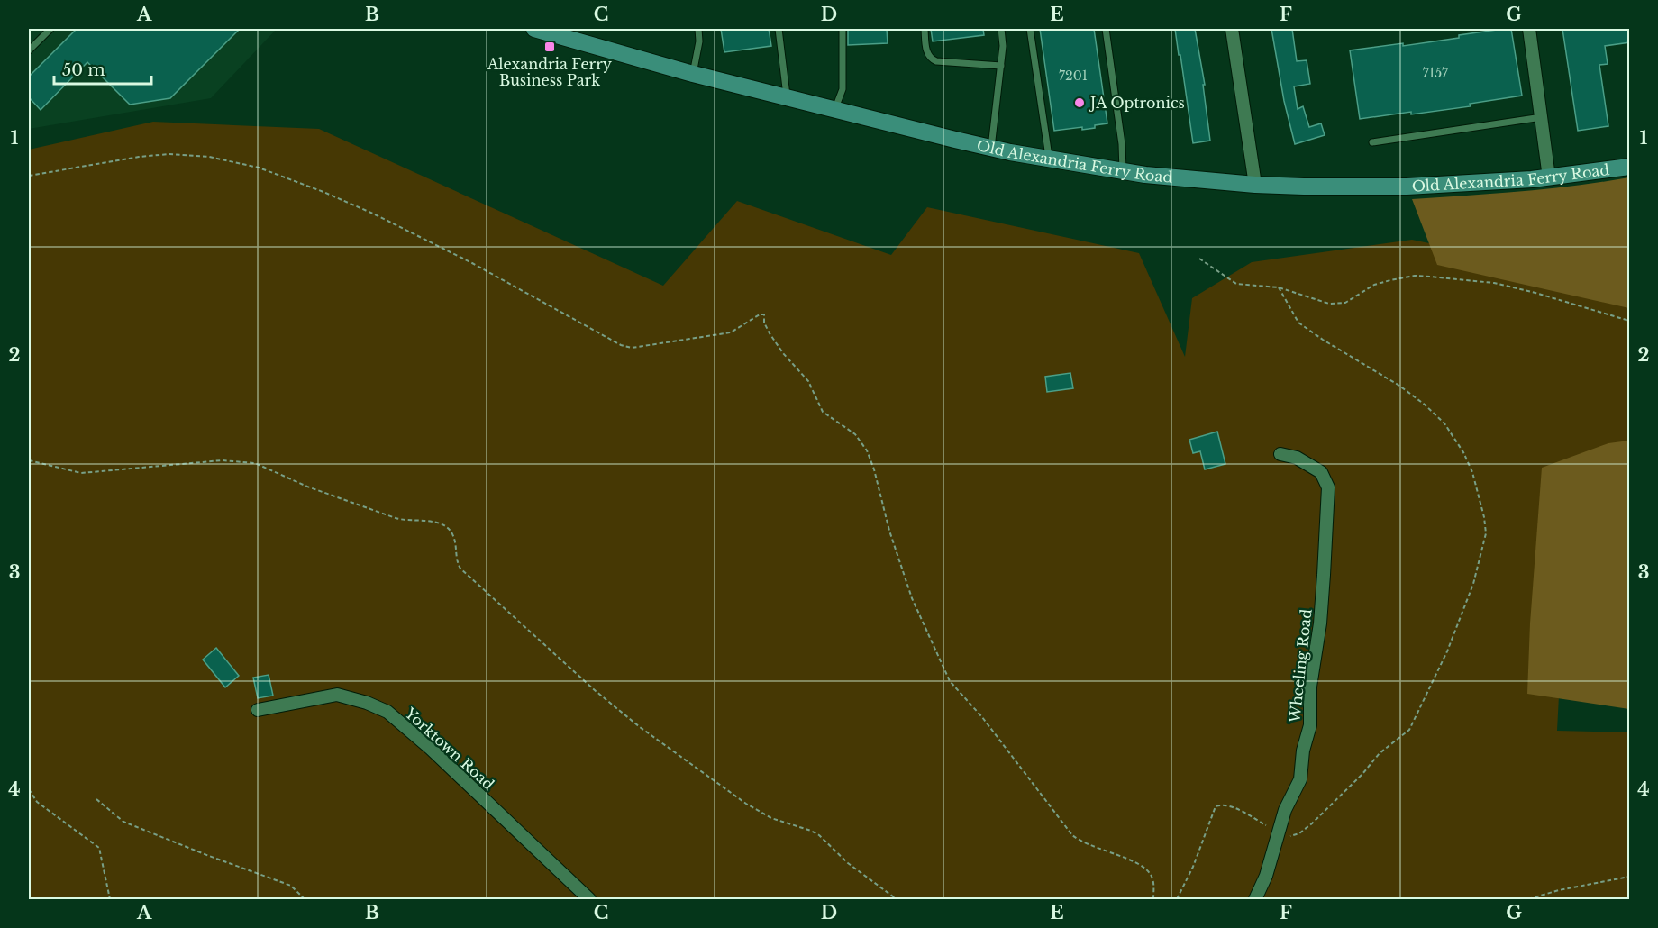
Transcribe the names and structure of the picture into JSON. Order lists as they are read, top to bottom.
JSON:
{
  "streets": {
    "main road": ["Old Alexandria Ferry Road"],
    "street": ["Wheeling Road", "Yorktown Road"]
  },
  "places": {
    "transit": ["Alexandria Ferry Business Park"],
    "other": ["JA Optronics"]
  },
  "house_numbers": ["7157", "7201"],
  "scale_bar": "50 m",
  "grid": {
    "columns": [
      "A",
      "B",
      "C",
      "D",
      "E",
      "F",
      "G"
    ],
    "rows": [
      "1",
      "2",
      "3",
      "4"
    ]
  }
}
